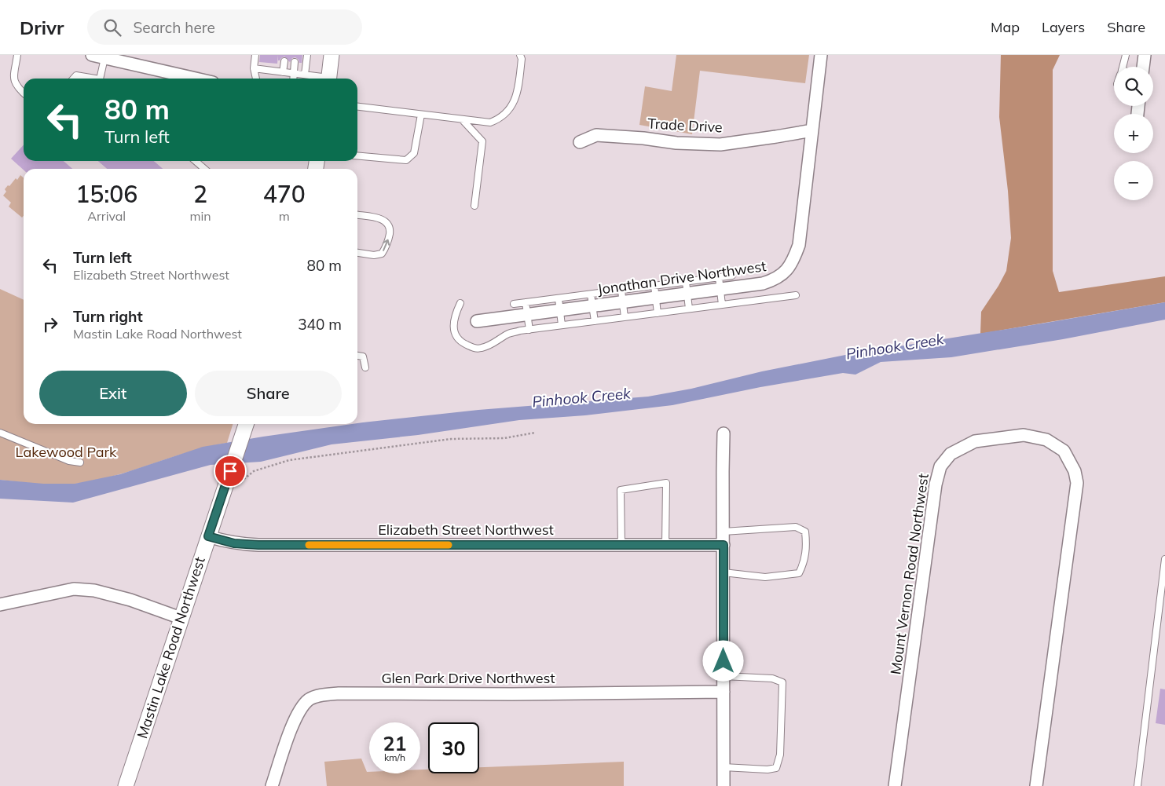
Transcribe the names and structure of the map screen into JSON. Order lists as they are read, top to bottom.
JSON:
{
  "streets": {
    "street": [
      "Trade Drive",
      "Jonathan Drive Northwest",
      "Elizabeth Street Northwest",
      "Mount Vernon Road Northwest",
      "Mastin Lake Road Northwest",
      "Glen Park Drive Northwest"
    ]
  },
  "crossings": [
    ["Trade Drive", "Jonathan Drive Northwest"],
    ["Elizabeth Street Northwest", "Mastin Lake Road Northwest"]
  ],
  "water": ["Pinhook Creek"],
  "parks": ["Lakewood Park"],
  "page": {
    "header": "Drivr",
    "search": "Search here",
    "nav": ["Map", "Layers", "Share"],
    "map_buttons": ["+", "−"],
    "turn": ["80 m", "Turn left"],
    "eta": [
      "15:06",
      "Arrival",
      "2",
      "min",
      "470",
      "m"
    ],
    "list": [
      {
        "name": "Turn left",
        "note": "Elizabeth Street Northwest",
        "value": "80 m"
      },
      {
        "name": "Turn right",
        "note": "Mastin Lake Road Northwest",
        "value": "340 m"
      }
    ],
    "buttons": ["Exit", "Share"],
    "speed": "21 km/h",
    "limit": "30"
  }
}
